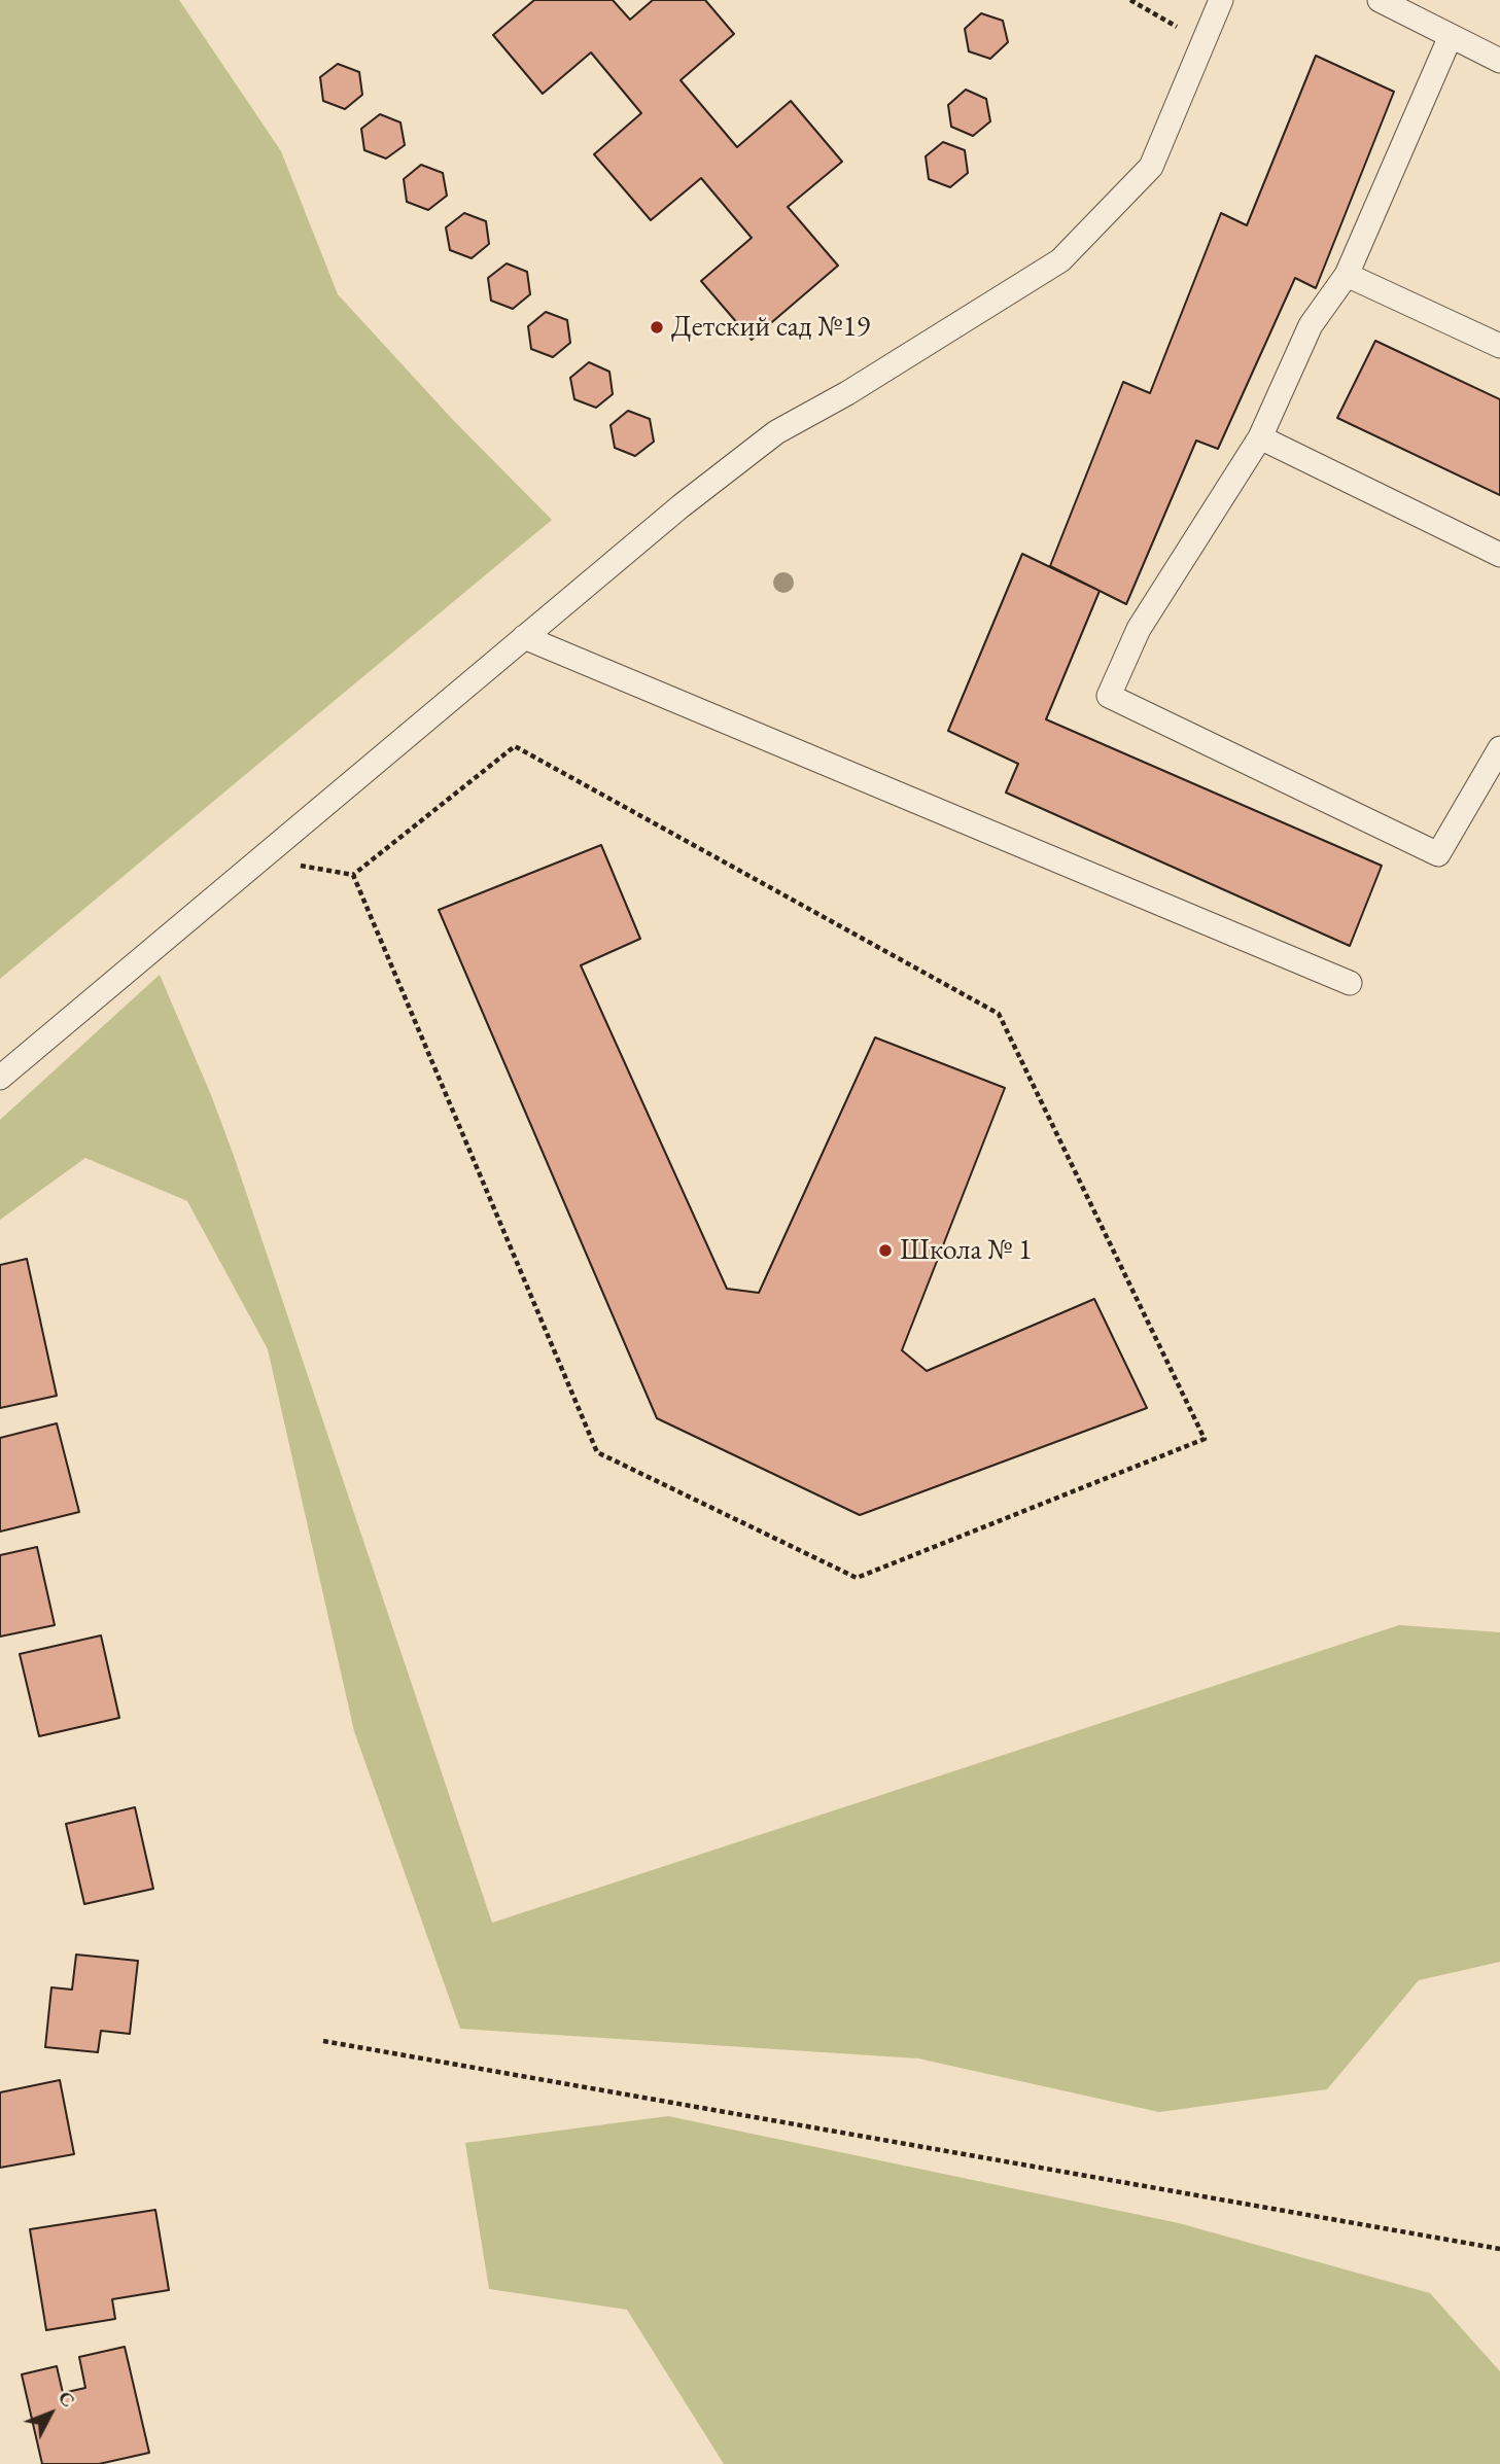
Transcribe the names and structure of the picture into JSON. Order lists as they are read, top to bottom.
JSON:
{
  "places": ["Детский сад №19", "Школа № 1"],
  "north": "top right"
}
